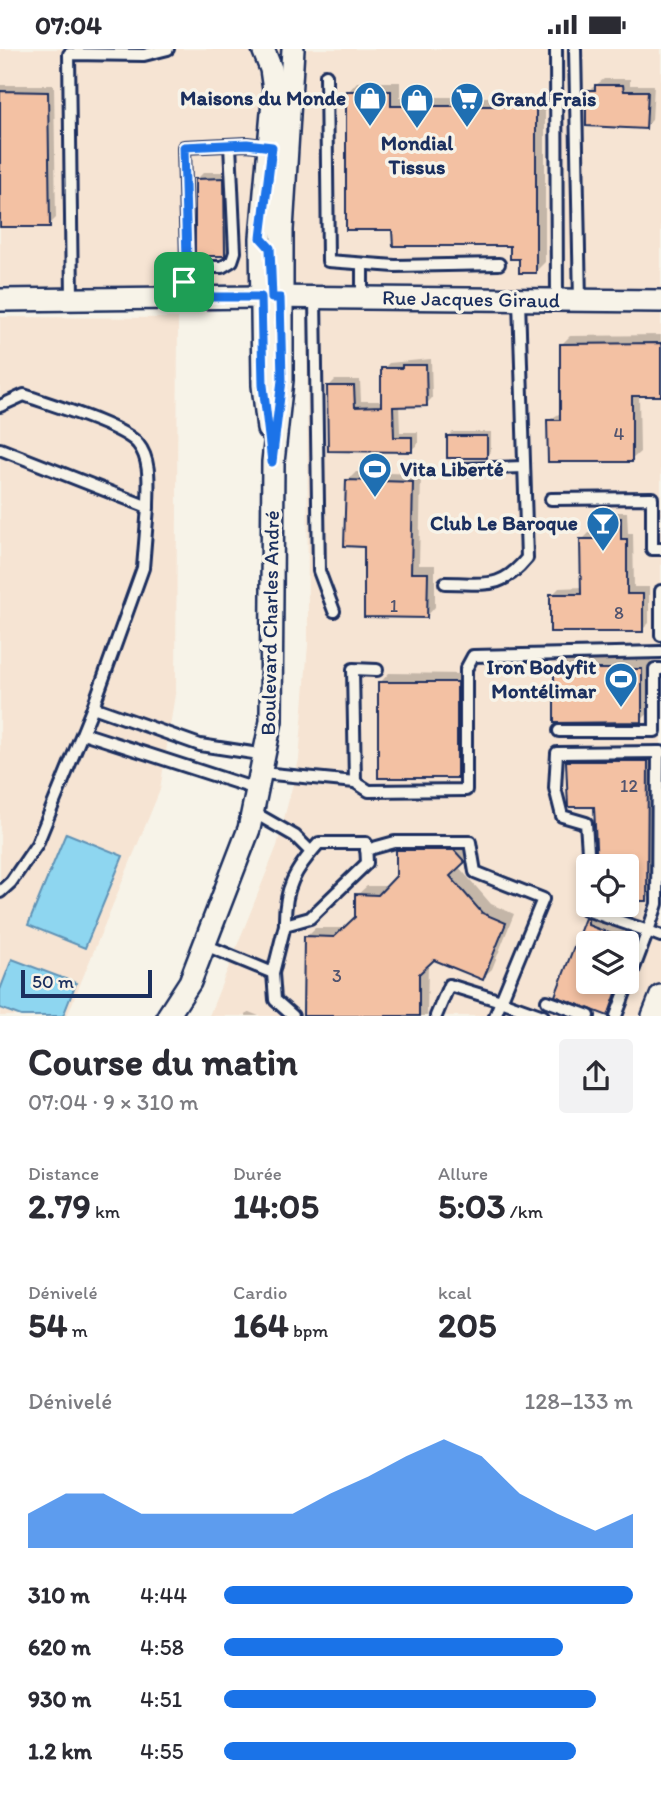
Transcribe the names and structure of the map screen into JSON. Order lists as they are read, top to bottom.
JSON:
{
  "streets": {
    "street": ["Rue Jacques Giraud", "Boulevard Charles André"]
  },
  "crossings": [
    ["Rue Jacques Giraud", "Boulevard Charles André"]
  ],
  "places": {
    "shop": ["Maisons du Monde", "Mondial Tissus"],
    "supermarket": ["Grand Frais"],
    "sports": ["Vita Liberté", "Iron Bodyfit Montélimar"],
    "bar": ["Club Le Baroque"]
  },
  "house_numbers": [
    "4",
    "1",
    "8",
    "12",
    "3"
  ],
  "scale_bar": "50 m",
  "page": {
    "status": "07:04",
    "scale": "50 m",
    "heading": ["Course du matin", "07:04 · 9 × 310 m"],
    "stats": [
      ["Distance", "2.79 km"],
      ["Durée", "14:05"],
      ["Allure", "5:03 /km"],
      ["Dénivelé", "54 m"],
      ["Cardio", "164 bpm"],
      ["kcal", "205"]
    ],
    "chart": ["Dénivelé", "128–133 m"],
    "list": [
      {
        "name": "310 m",
        "note": "4:44"
      },
      {
        "name": "620 m",
        "note": "4:58"
      },
      {
        "name": "930 m",
        "note": "4:51"
      },
      {
        "name": "1.2 km",
        "note": "4:55"
      }
    ]
  }
}
